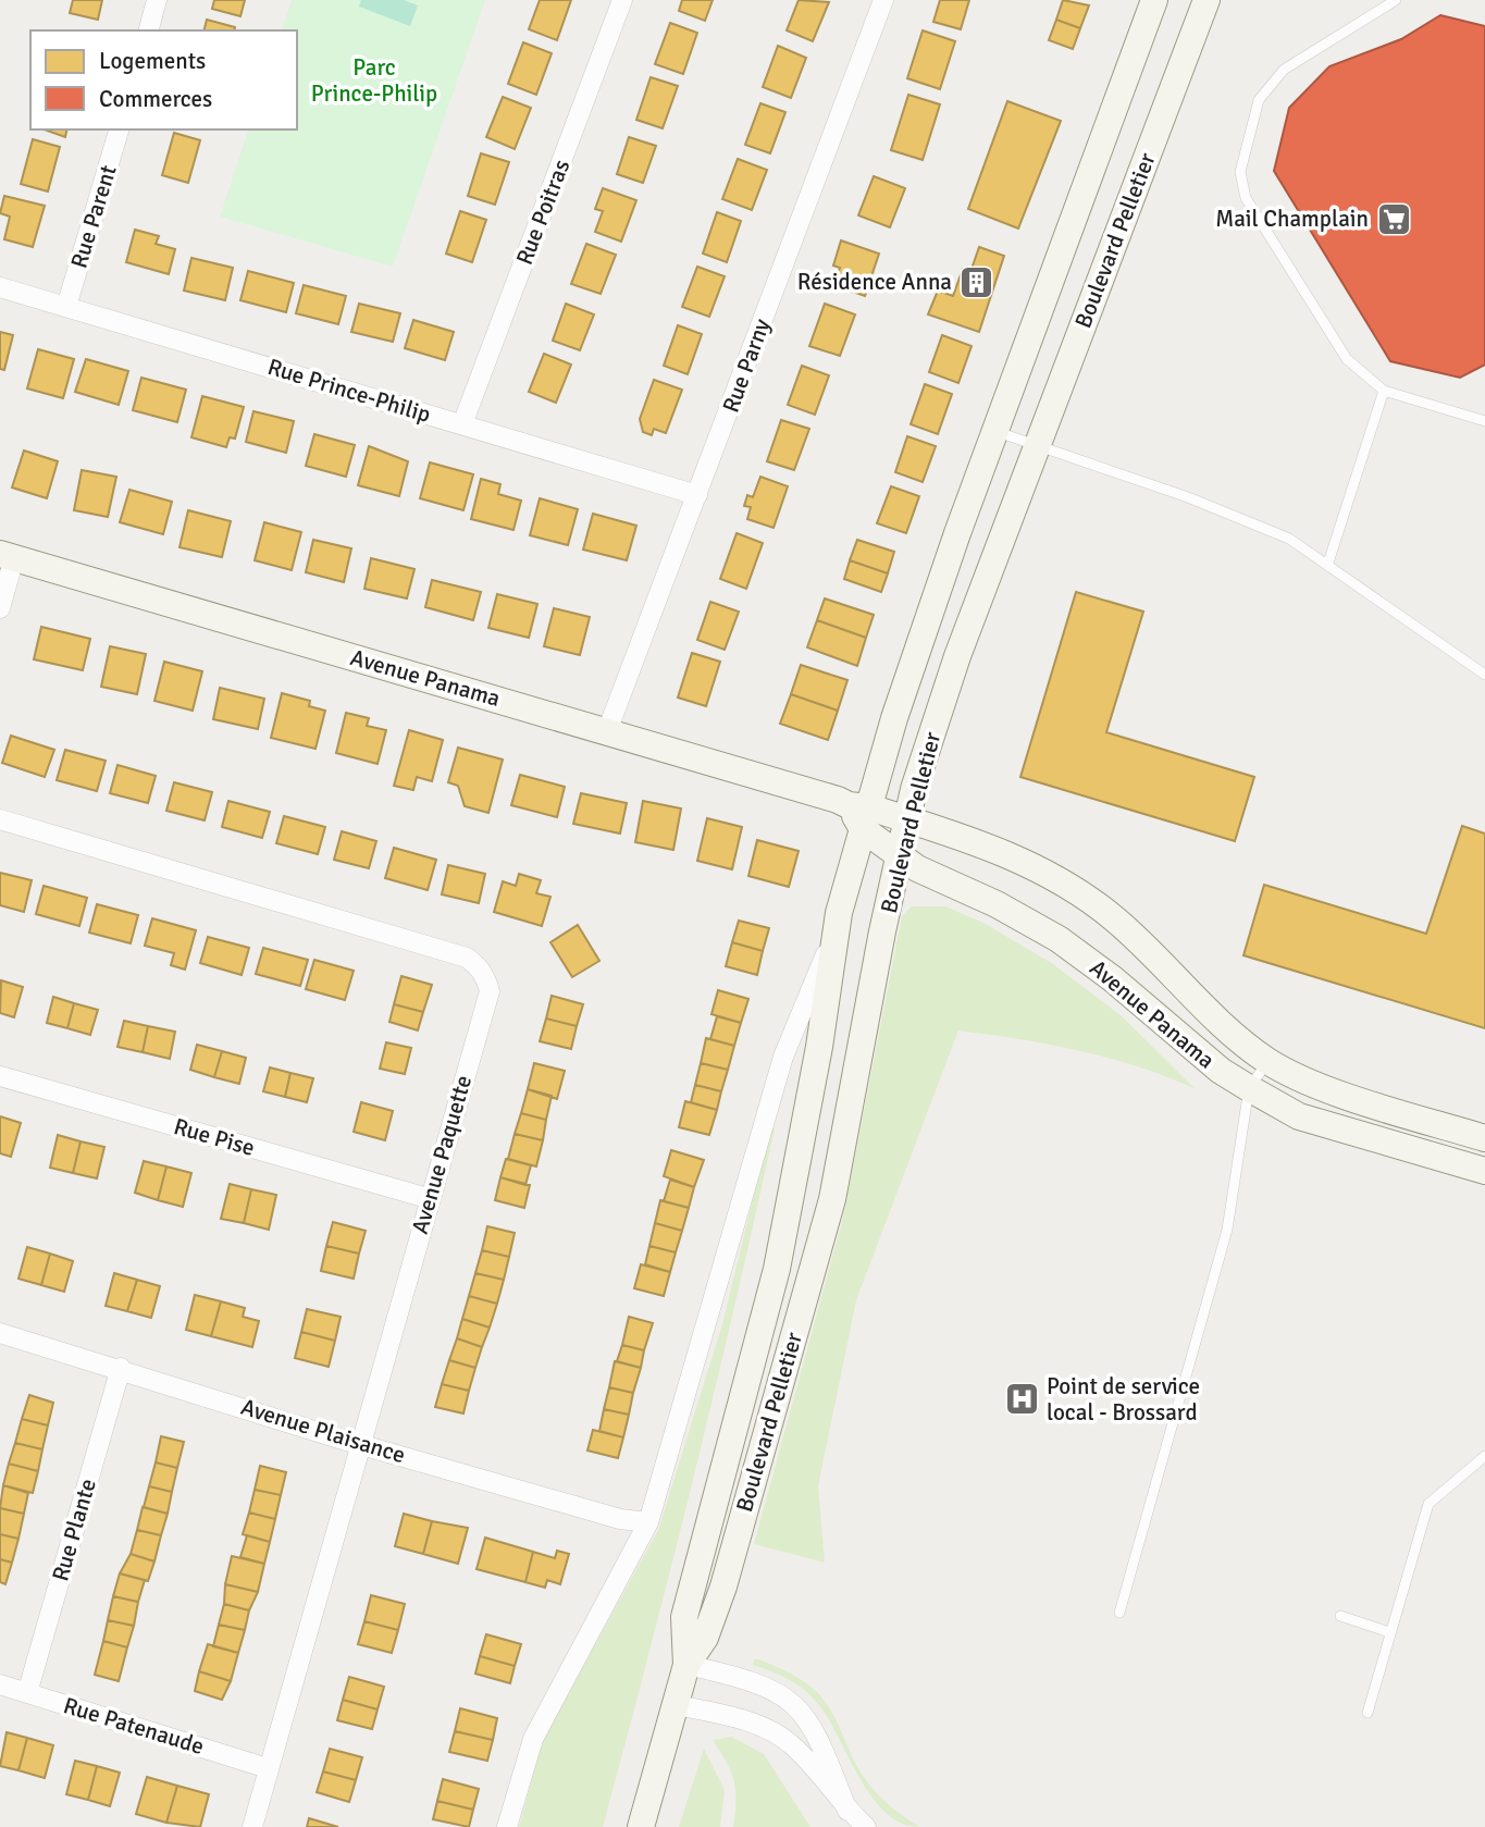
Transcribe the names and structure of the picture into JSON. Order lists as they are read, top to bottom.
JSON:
{
  "streets": {
    "street": [
      "Rue Poitras",
      "Rue Parent",
      "Boulevard Pelletier",
      "Rue Parny",
      "Rue Prince-Philip",
      "Avenue Panama",
      "Rue Pise",
      "Avenue Paquette",
      "Avenue Plaisance",
      "Rue Plante",
      "Rue Patenaude"
    ]
  },
  "crossings": [
    ["Rue Poitras", "Rue Prince-Philip"],
    ["Rue Parent", "Rue Prince-Philip"],
    ["Boulevard Pelletier", "Avenue Panama"],
    ["Boulevard Pelletier", "Avenue Plaisance"],
    ["Rue Parny", "Rue Prince-Philip"],
    ["Rue Parny", "Avenue Panama"],
    ["Rue Pise", "Avenue Paquette"],
    ["Avenue Paquette", "Avenue Plaisance"],
    ["Avenue Paquette", "Rue Patenaude"],
    ["Avenue Plaisance", "Rue Plante"],
    ["Rue Plante", "Rue Patenaude"]
  ],
  "parks": ["Parc Prince-Philip"],
  "places": {
    "supermarket": ["Mail Champlain"],
    "building": ["Résidence Anna"],
    "hospital": ["Point de service local - Brossard"]
  },
  "legend": ["Logements", "Commerces"]
}
